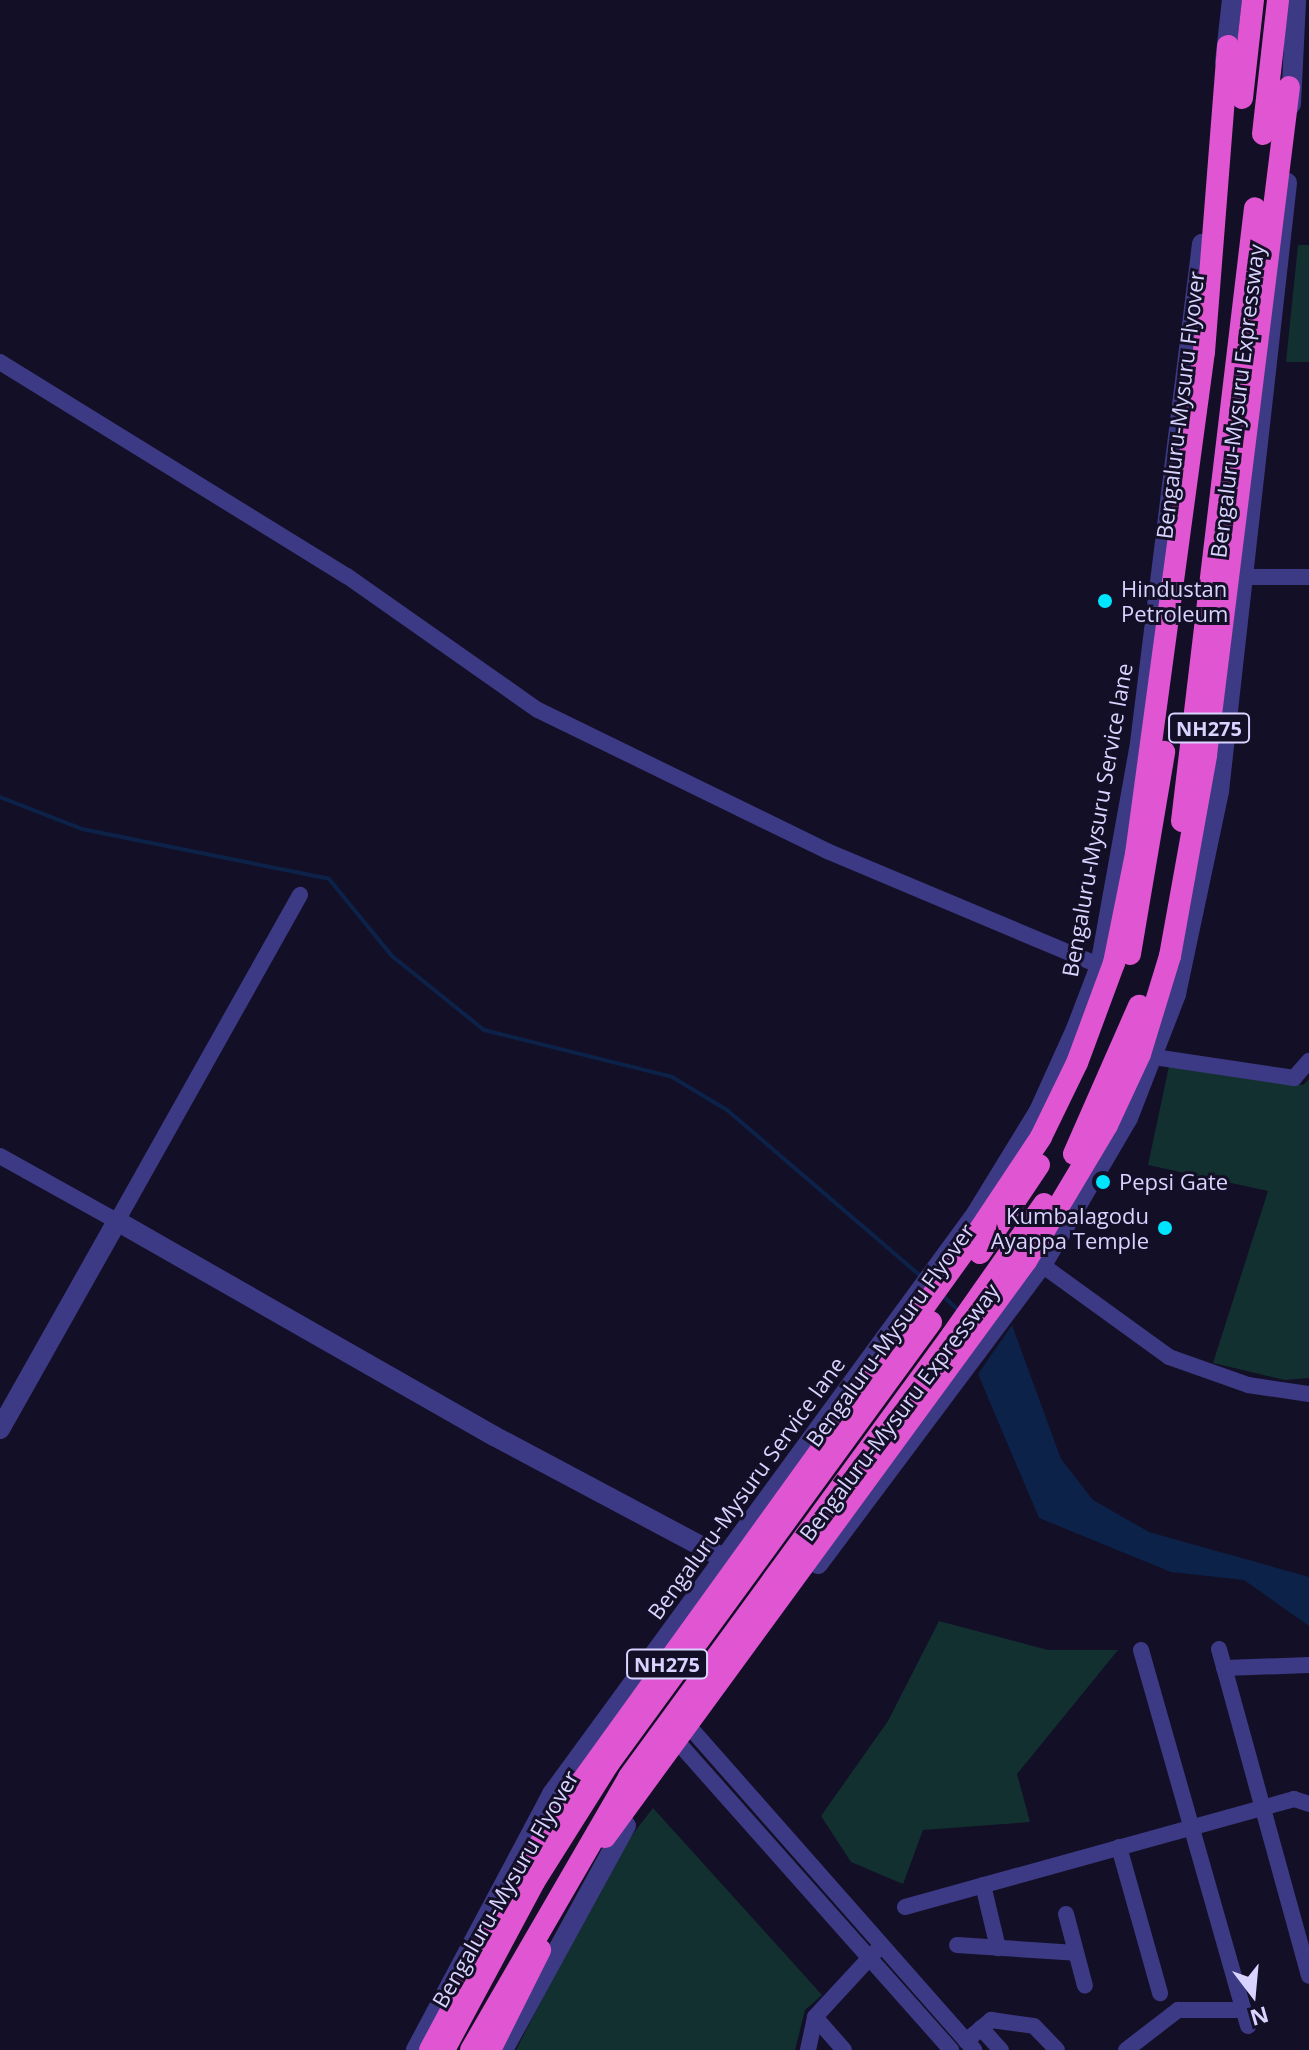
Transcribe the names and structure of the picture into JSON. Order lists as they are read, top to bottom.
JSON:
{
  "streets": {
    "highway": ["Bengaluru-Mysuru Expressway", "Bengaluru-Mysuru Flyover", "NH275"]
  },
  "crossings": [
    ["Bengaluru-Mysuru Expressway", "NH275"]
  ],
  "places": ["Hindustan Petroleum", "Pepsi Gate", "Kumbalagodu Ayappa Temple"],
  "north": "bottom"
}
